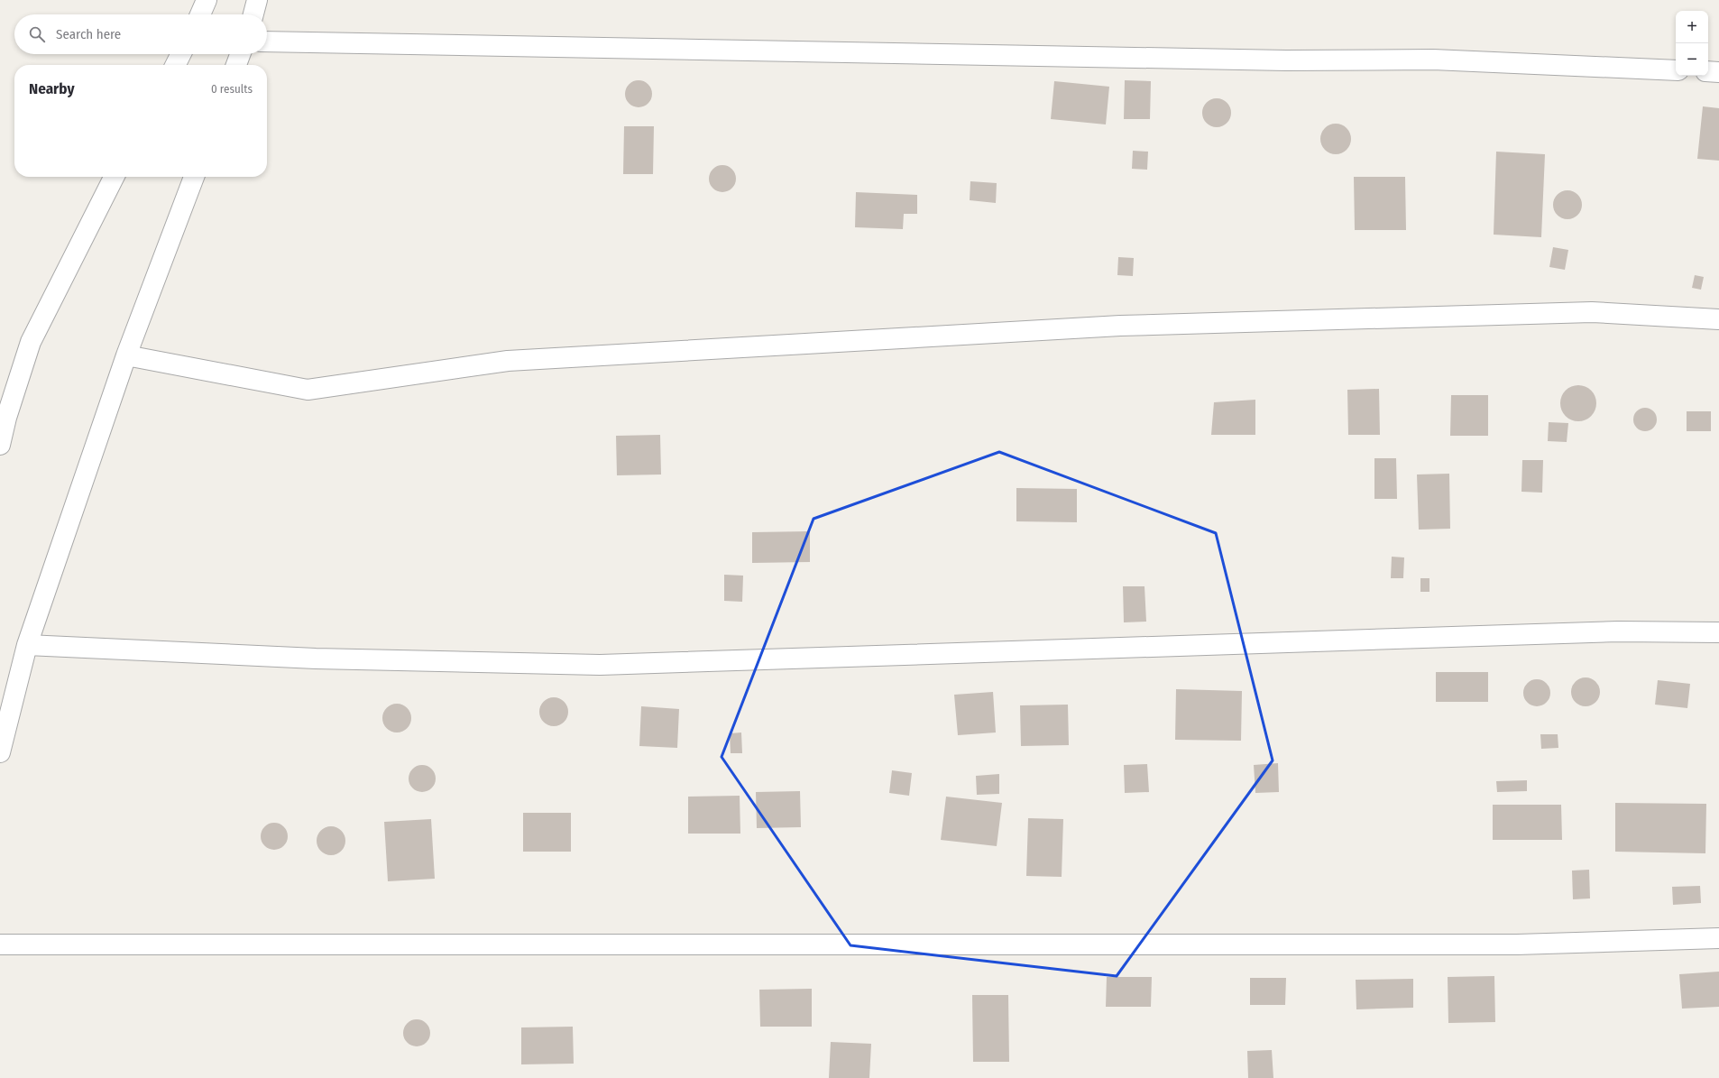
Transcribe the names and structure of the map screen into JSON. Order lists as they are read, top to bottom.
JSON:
{
  "page": {
    "map_buttons": ["+", "−"],
    "search": "Search here",
    "heading": ["Nearby", "0 results"]
  }
}
